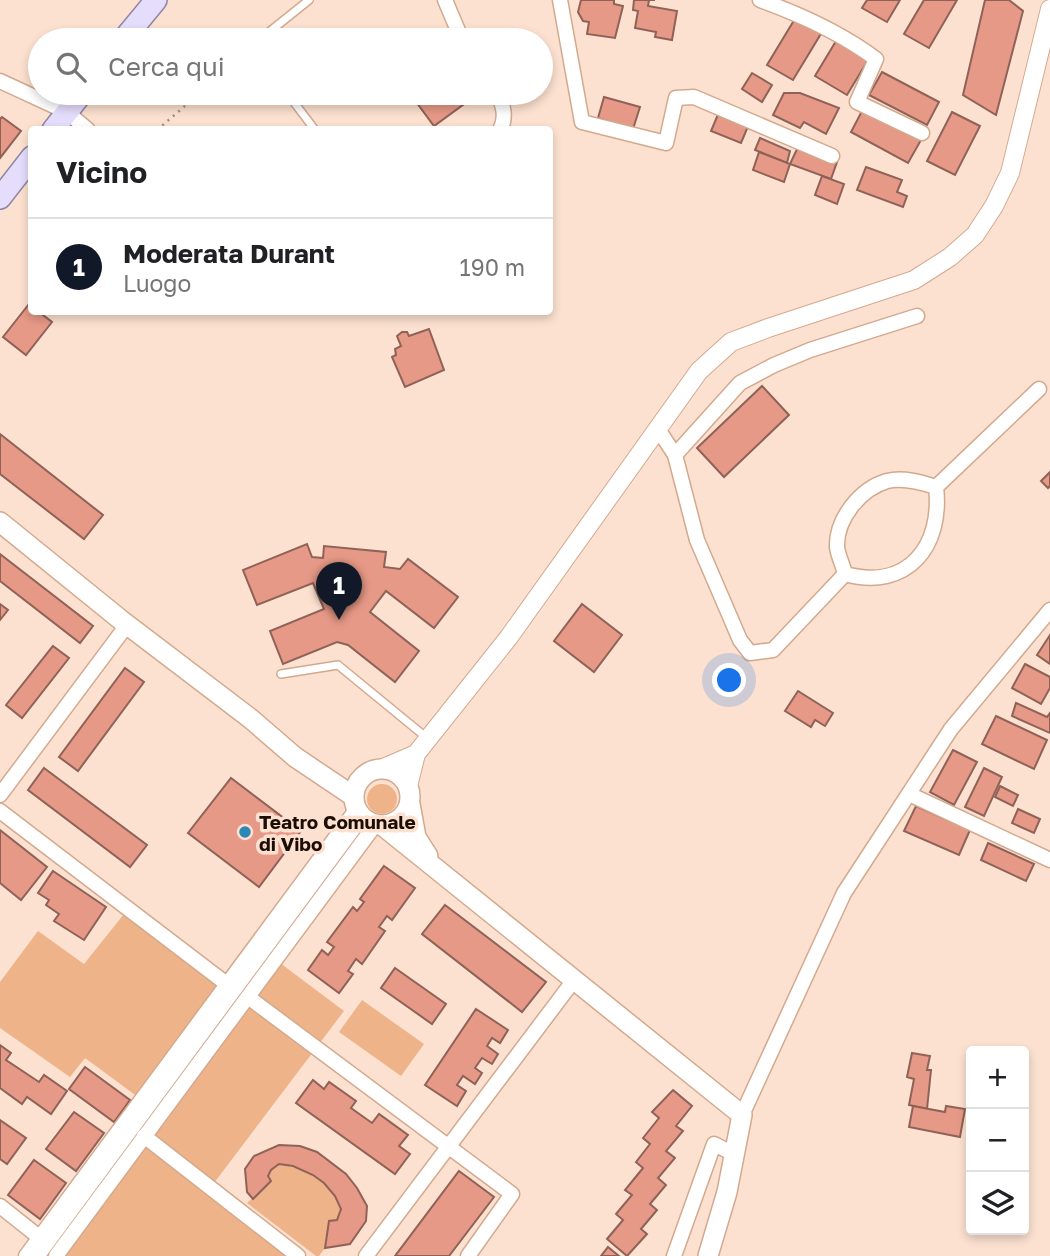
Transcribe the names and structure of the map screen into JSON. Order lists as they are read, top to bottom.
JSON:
{
  "places": ["Teatro Comunale di Vibo"],
  "page": {
    "search": "Cerca qui",
    "heading": "Vicino",
    "list": [
      {
        "mark": "1",
        "name": "Moderata Durant",
        "note": "Luogo",
        "value": "190 m"
      }
    ],
    "pins": "1",
    "map_buttons": ["+", "−"]
  }
}
